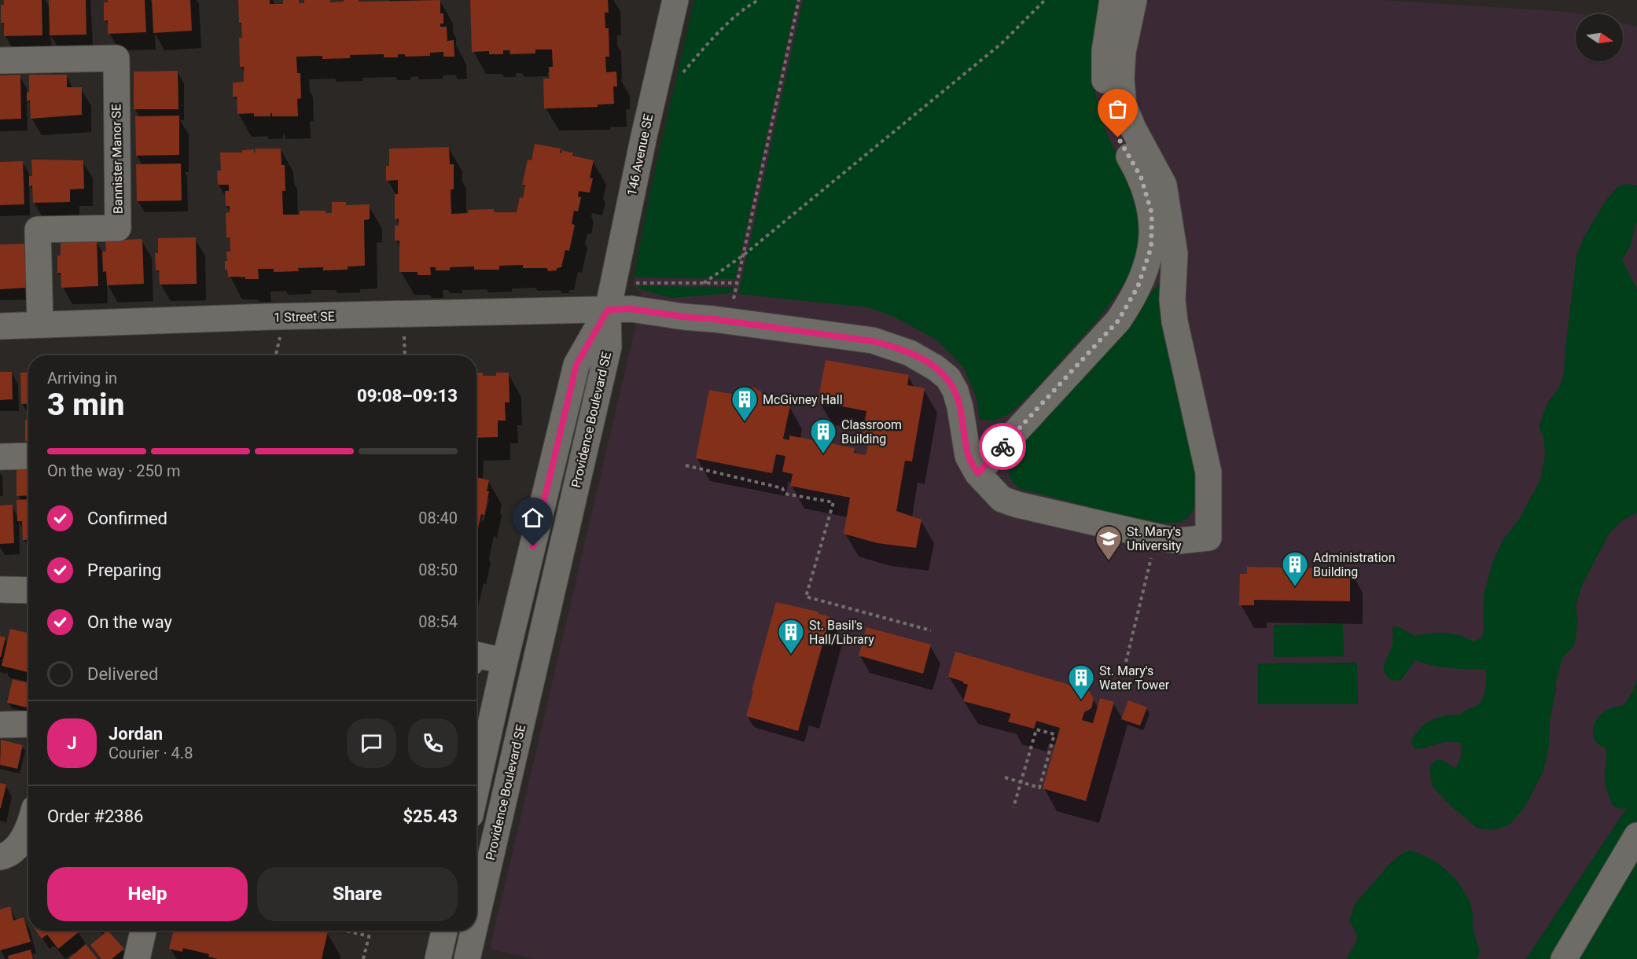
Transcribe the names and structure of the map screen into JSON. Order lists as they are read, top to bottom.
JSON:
{
  "streets": {
    "street": [
      "146 Avenue SE",
      "Bannister Manor SE",
      "1 Street SE",
      "Providence Boulevard SE"
    ]
  },
  "crossings": [
    ["146 Avenue SE", "1 Street SE"],
    ["146 Avenue SE", "Providence Boulevard SE"],
    ["Bannister Manor SE", "1 Street SE"],
    ["1 Street SE", "Providence Boulevard SE"]
  ],
  "places": {
    "building": [
      "McGivney Hall",
      "Classroom Building",
      "Administration Building",
      "St. Basil's Hall/Library",
      "St. Mary's Water Tower"
    ],
    "school or university": ["St. Mary's University"]
  },
  "north": "right",
  "page": {
    "heading": ["3 min", "Arriving in", "09:08–09:13"],
    "panel": [
      "Jordan",
      "Courier · 4.8",
      "Order #2386",
      "$25.43"
    ],
    "bar": "On the way · 250 m",
    "list": [
      ["Confirmed", "08:40"],
      ["Preparing", "08:50"],
      ["On the way", "08:54"],
      "Delivered"
    ],
    "round": "J",
    "buttons": ["Help", "Share"]
  }
}
